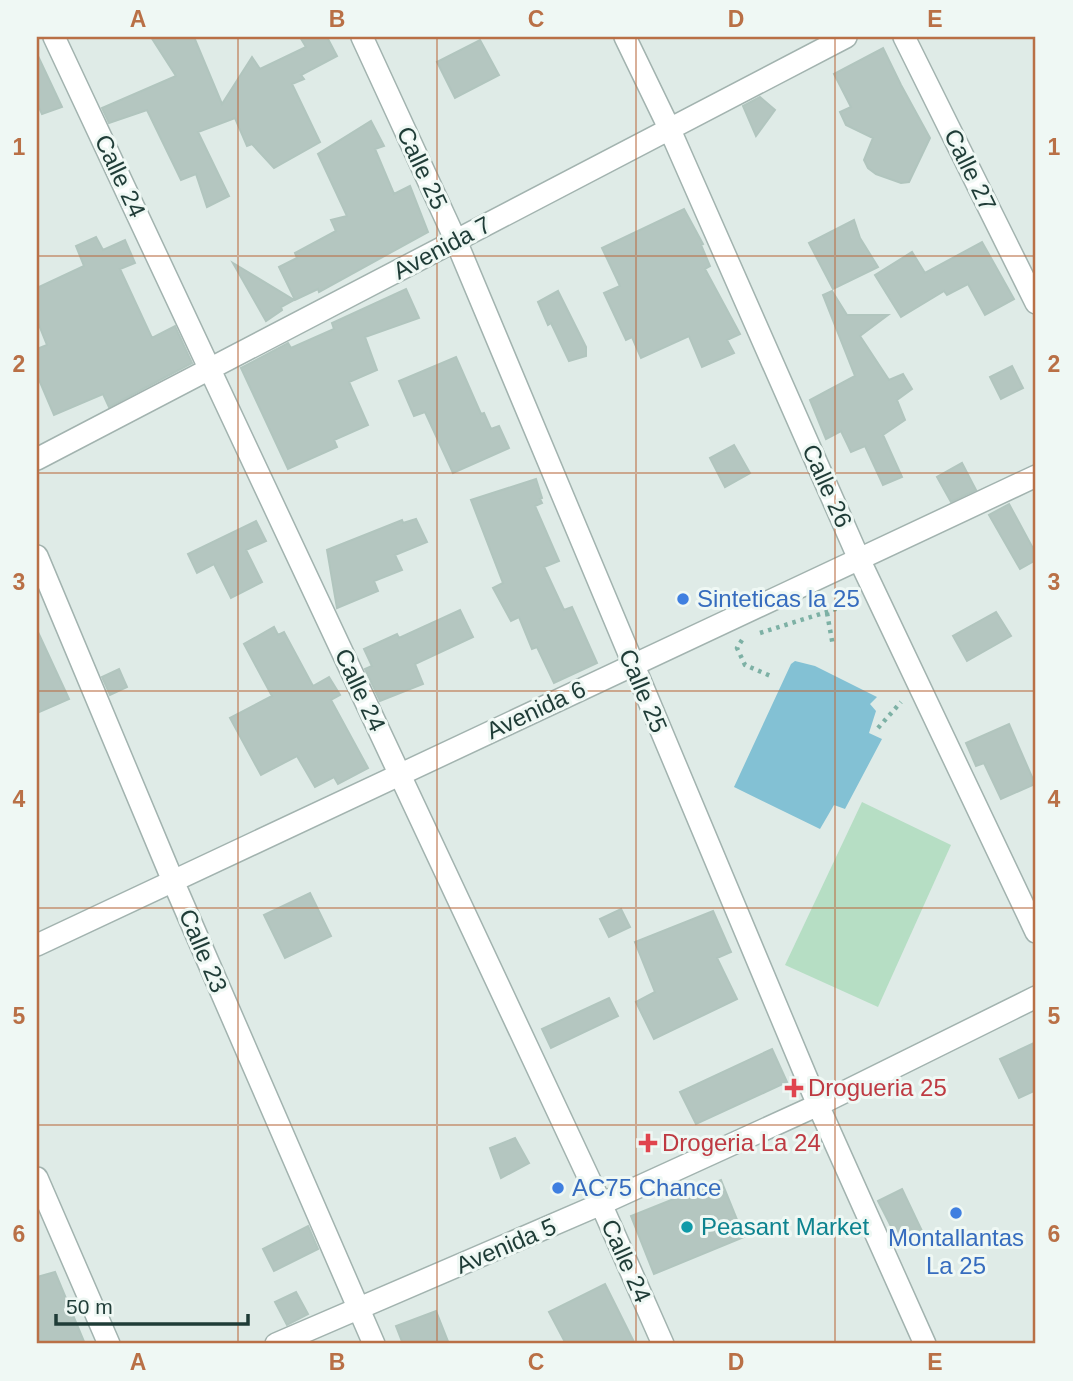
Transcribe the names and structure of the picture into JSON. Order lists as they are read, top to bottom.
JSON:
{
  "streets": {
    "street": [
      "Calle 25",
      "Calle 27",
      "Calle 24",
      "Avenida 7",
      "Calle 26",
      "Avenida 6",
      "Calle 23",
      "Avenida 5"
    ]
  },
  "crossings": [
    ["Calle 25", "Avenida 7"],
    ["Calle 25", "Avenida 6"],
    ["Calle 25", "Avenida 5"],
    ["Calle 24", "Avenida 7"],
    ["Calle 24", "Avenida 6"],
    ["Calle 24", "Avenida 5"],
    ["Avenida 7", "Calle 26"],
    ["Calle 26", "Avenida 6"],
    ["Avenida 6", "Calle 23"],
    ["Calle 23", "Avenida 5"]
  ],
  "places": {
    "other": [
      "Sinteticas la 25",
      "AC75 Chance",
      "Montallantas La 25",
      "Peasant Market"
    ],
    "health": ["Drogueria 25", "Drogeria La 24"]
  },
  "scale_bar": "50 m",
  "grid": {
    "columns": [
      "A",
      "B",
      "C",
      "D",
      "E"
    ],
    "rows": [
      "1",
      "2",
      "3",
      "4",
      "5",
      "6"
    ]
  }
}
